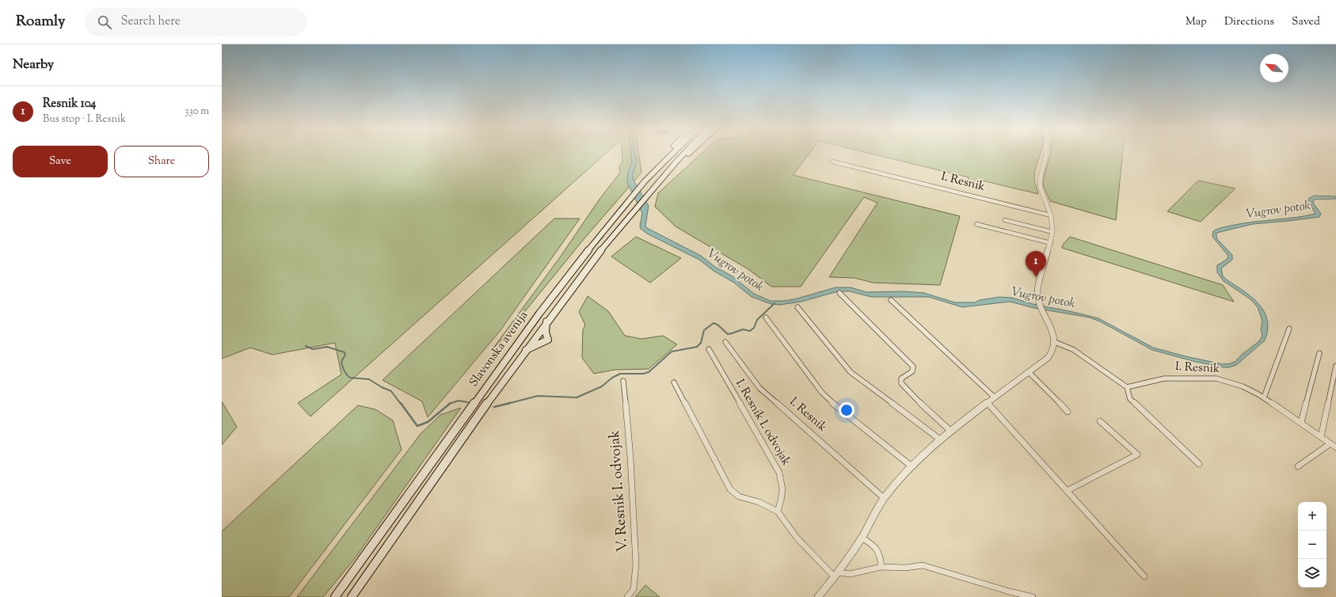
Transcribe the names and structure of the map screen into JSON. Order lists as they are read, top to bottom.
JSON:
{
  "streets": {
    "main road": ["Slavonska avenija"],
    "street": ["I. Resnik", "I. Resnik I. odvojak", "V. Resnik I. odvojak"]
  },
  "water": ["Vugrov potok"],
  "north": "top left",
  "page": {
    "header": "Roamly",
    "search": "Search here",
    "nav": ["Map", "Directions", "Saved"],
    "heading": "Nearby",
    "list": [
      {
        "mark": "1",
        "name": "Resnik 104",
        "note": "Bus stop · I. Resnik",
        "value": "330 m"
      }
    ],
    "buttons": ["Save", "Share"],
    "pins": "1",
    "map_buttons": ["+", "−"]
  }
}
